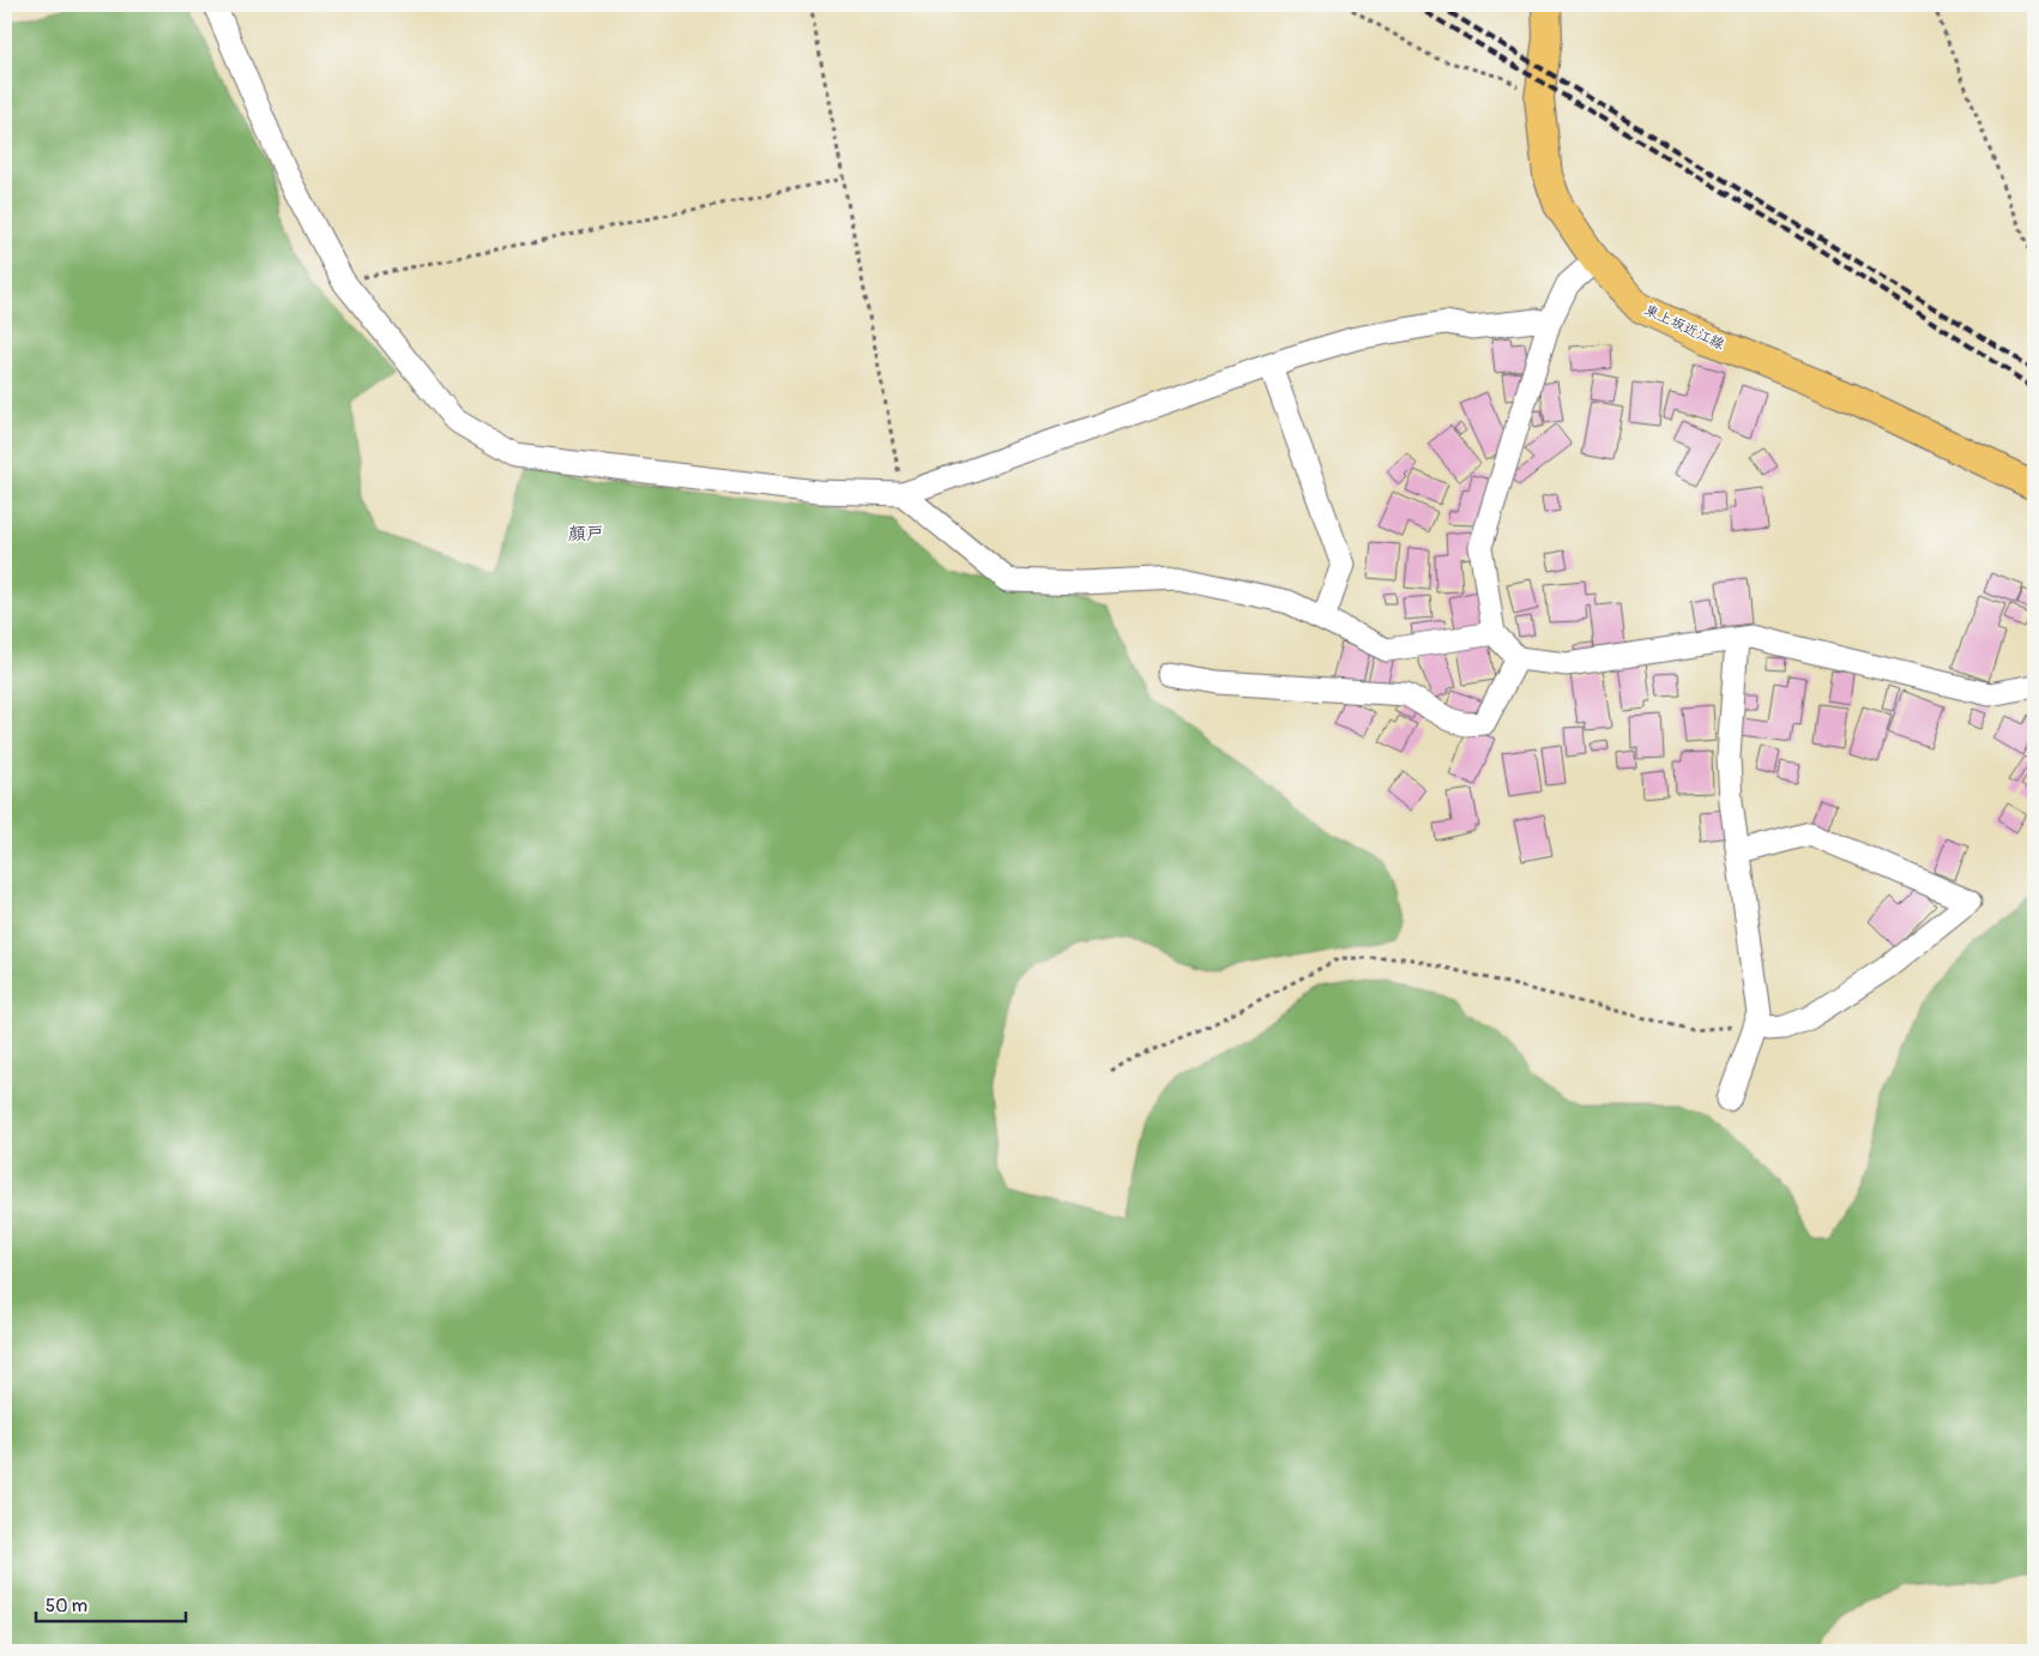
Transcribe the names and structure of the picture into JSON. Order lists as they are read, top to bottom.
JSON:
{
  "streets": {
    "main road": ["東上坂近江線"]
  },
  "districts": ["顔戸"],
  "scale_bar": "50 m"
}
